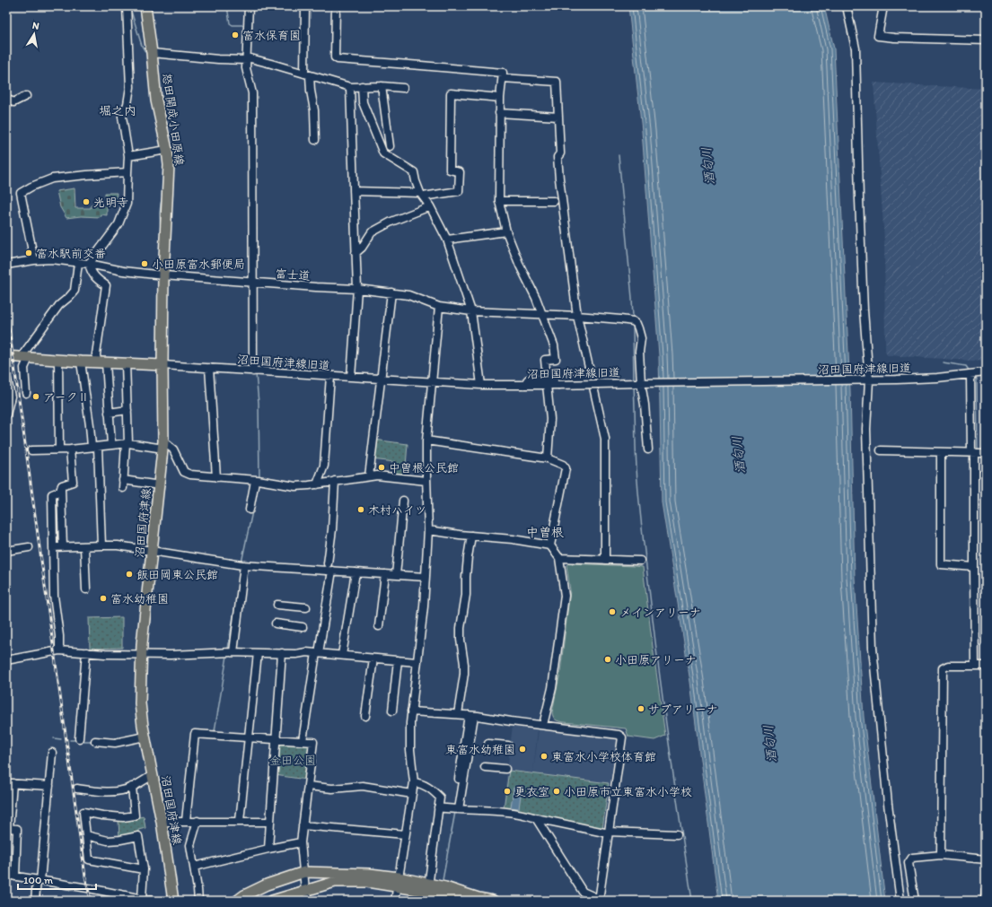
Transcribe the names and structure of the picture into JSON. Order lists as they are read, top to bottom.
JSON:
{
  "streets": {
    "main road": ["怒田開成小田原線", "沼田国府津線"],
    "street": ["富士道", "沼田国府津線旧道"]
  },
  "crossings": [
    ["怒田開成小田原線", "富士道"],
    ["怒田開成小田原線", "沼田国府津線旧道"],
    ["怒田開成小田原線", "沼田国府津線"],
    ["富士道", "沼田国府津線旧道"],
    ["沼田国府津線旧道", "沼田国府津線"]
  ],
  "districts": ["堀之内", "中曽根"],
  "water": ["酒匂川"],
  "parks": ["金田公園"],
  "places": [
    "富水保育園",
    "光明寺",
    "富水駅前交番",
    "小田原富水郵便局",
    "アークⅡ",
    "中曽根公民館",
    "木村ハイツ",
    "飯田岡東公民館",
    "富水幼稚園",
    "メインアリーナ",
    "小田原アリーナ",
    "サブアリーナ",
    "東富水幼稚園",
    "東富水小学校体育館",
    "更衣室",
    "小田原市立東富水小学校"
  ],
  "scale_bar": "100 m",
  "north": "top"
}
